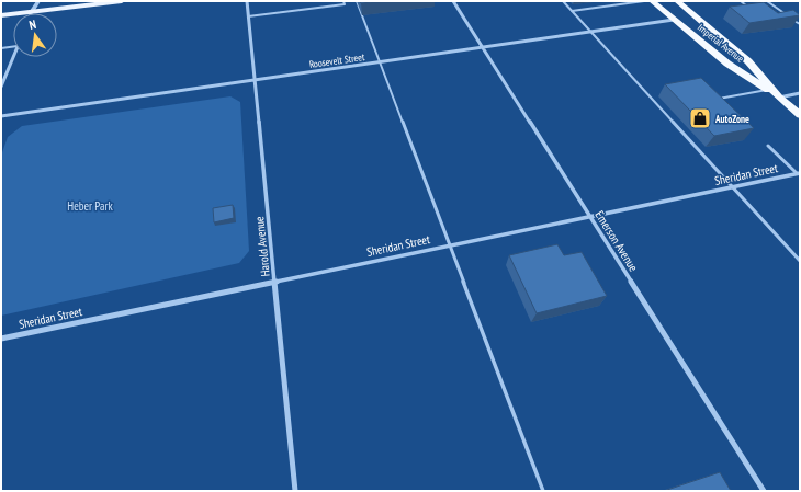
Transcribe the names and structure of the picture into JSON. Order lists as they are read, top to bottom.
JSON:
{
  "streets": {
    "highway": ["Imperial Avenue"],
    "street": [
      "Roosevelt Street",
      "Sheridan Street",
      "Emerson Avenue",
      "Harold Avenue"
    ]
  },
  "crossings": [
    ["Imperial Avenue", "Roosevelt Street"],
    ["Roosevelt Street", "Emerson Avenue"],
    ["Roosevelt Street", "Harold Avenue"],
    ["Sheridan Street", "Emerson Avenue"],
    ["Sheridan Street", "Harold Avenue"]
  ],
  "parks": ["Heber Park"],
  "places": {
    "shop": ["AutoZone"]
  },
  "north": "top"
}
